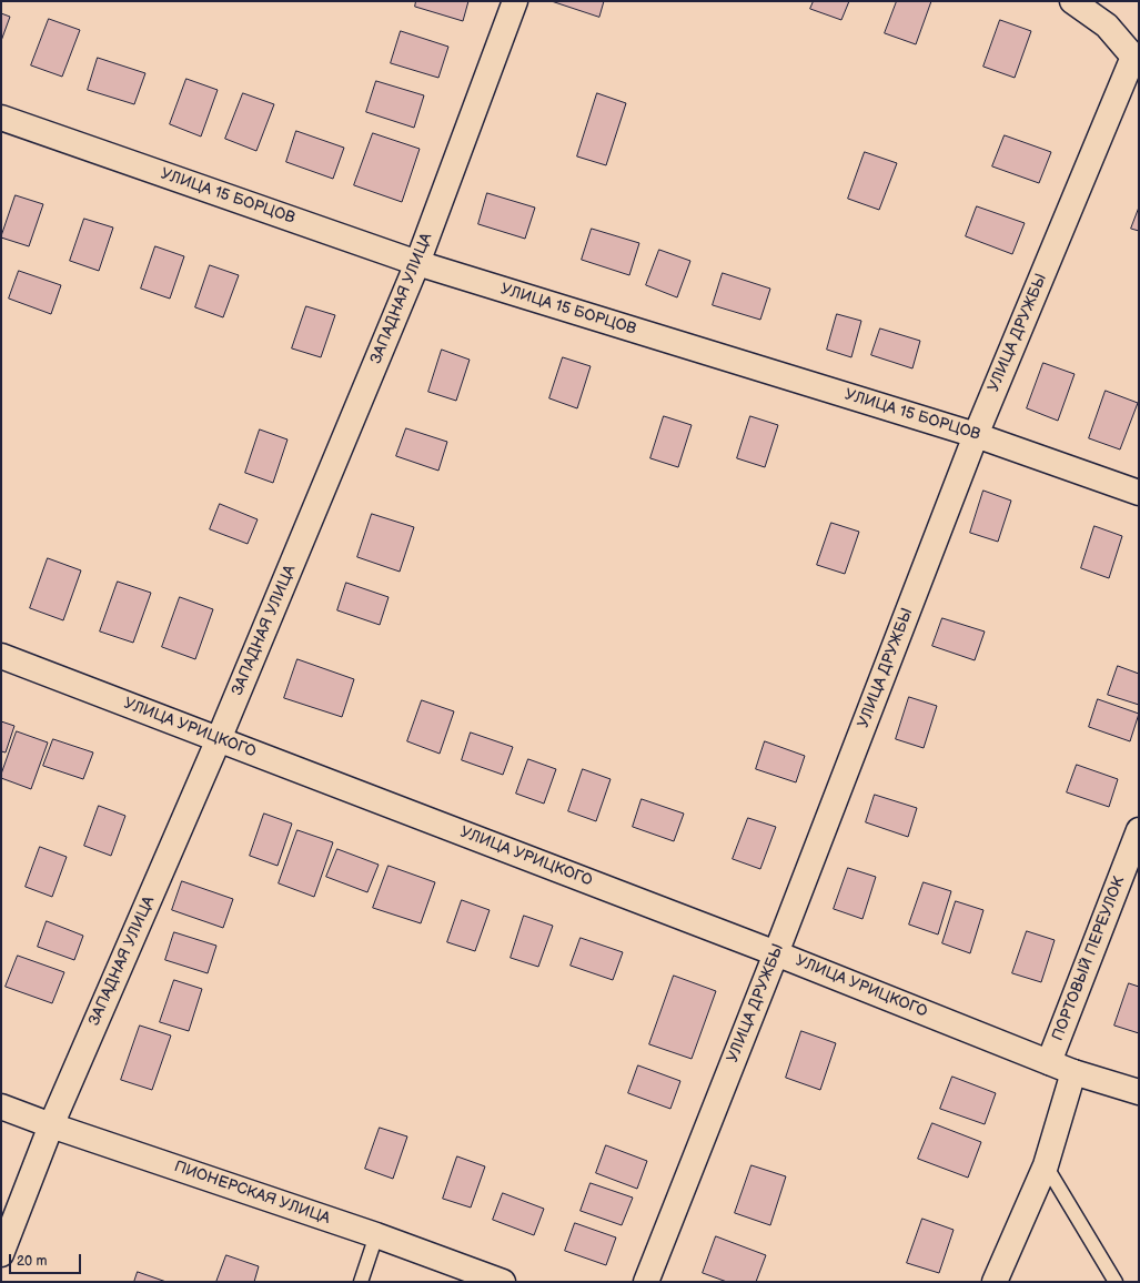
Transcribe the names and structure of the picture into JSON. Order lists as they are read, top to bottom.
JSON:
{
  "streets": {
    "street": [
      "УЛИЦА 15 БОРЦОВ",
      "ЗАПАДНАЯ УЛИЦА",
      "УЛИЦА ДРУЖБЫ",
      "УЛИЦА УРИЦКОГО",
      "ПОРТОВЫЙ ПЕРЕУЛОК",
      "ПИОНЕРСКАЯ УЛИЦА"
    ]
  },
  "crossings": [
    ["УЛИЦА 15 БОРЦОВ", "ЗАПАДНАЯ УЛИЦА"],
    ["УЛИЦА 15 БОРЦОВ", "УЛИЦА ДРУЖБЫ"],
    ["ЗАПАДНАЯ УЛИЦА", "УЛИЦА УРИЦКОГО"],
    ["ЗАПАДНАЯ УЛИЦА", "ПИОНЕРСКАЯ УЛИЦА"],
    ["УЛИЦА ДРУЖБЫ", "УЛИЦА УРИЦКОГО"],
    ["УЛИЦА УРИЦКОГО", "ПОРТОВЫЙ ПЕРЕУЛОК"]
  ],
  "scale_bar": "20 m"
}
